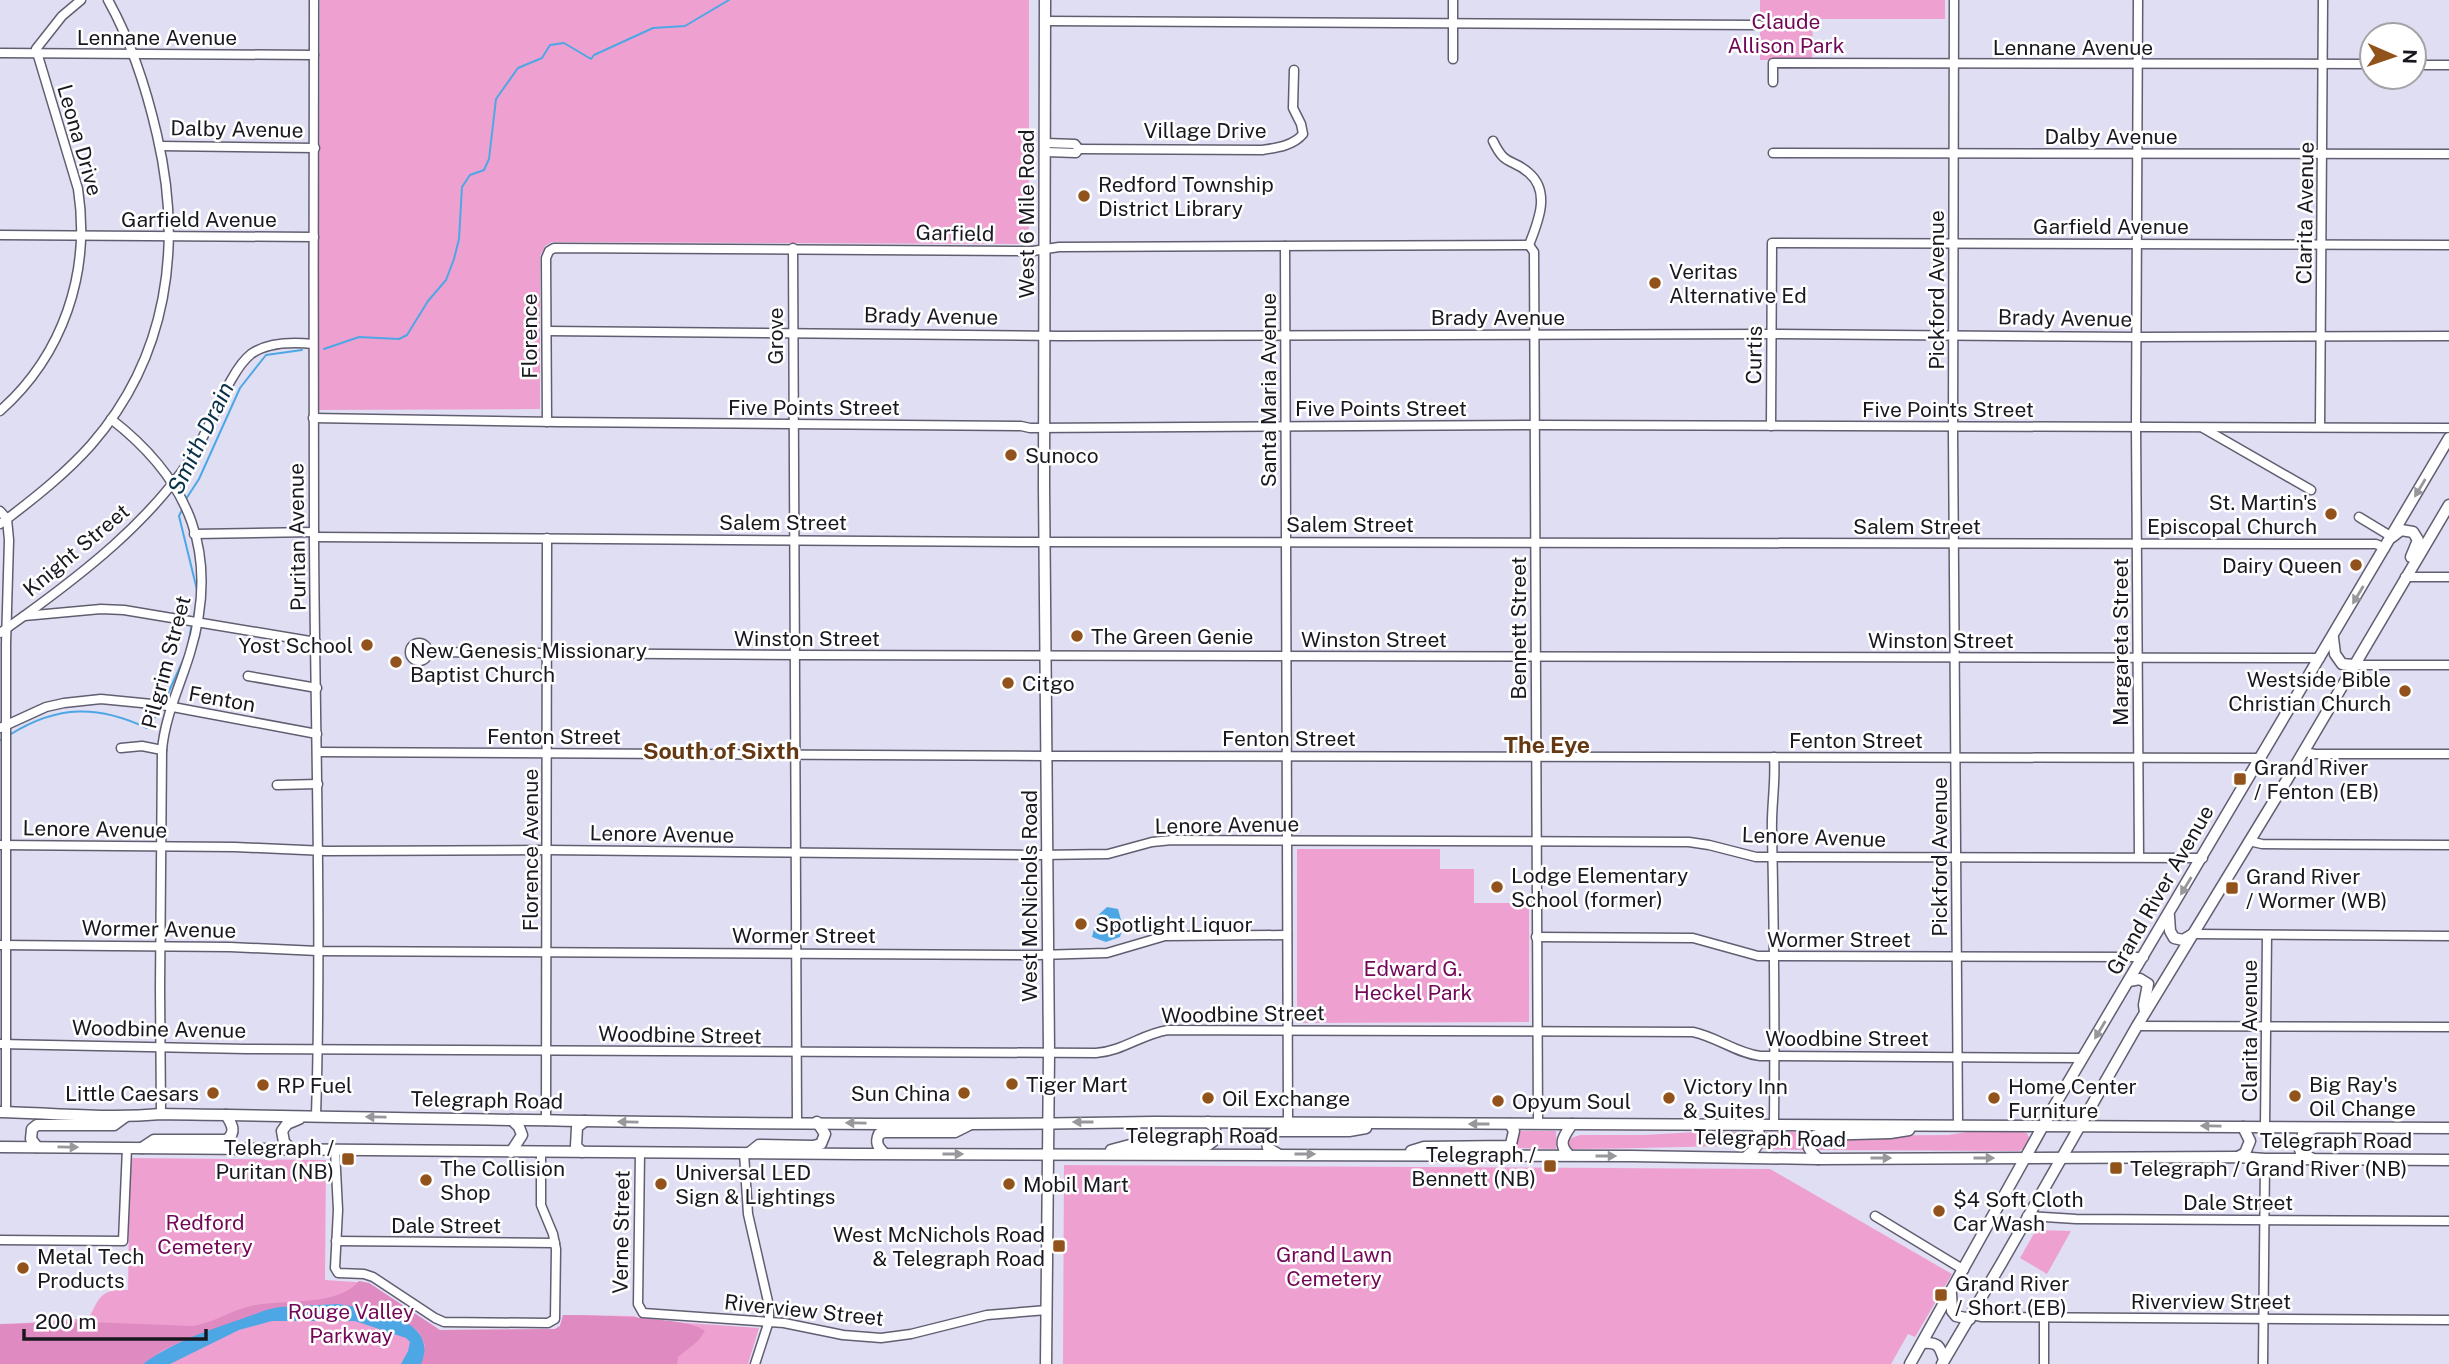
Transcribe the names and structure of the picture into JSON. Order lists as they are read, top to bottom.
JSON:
{
  "streets": {
    "main road": [
      "West 6 Mile Road",
      "Grand River Avenue",
      "West McNichols Road",
      "Telegraph Road"
    ],
    "street": [
      "Lennane Avenue",
      "Dalby Avenue",
      "Village Drive",
      "Leona Drive",
      "Clarita Avenue",
      "Garfield Avenue",
      "Garfield",
      "Pickford Avenue",
      "Brady Avenue",
      "Florence",
      "Grove",
      "Curtis",
      "Santa Maria Avenue",
      "Five Points Street",
      "Salem Street",
      "Puritan Avenue",
      "Knight Street",
      "Bennett Street",
      "Winston Street",
      "Margareta Street",
      "Pilgrim Street",
      "Fenton",
      "Fenton Street",
      "Lenore Avenue",
      "Florence Avenue",
      "Wormer Avenue",
      "Wormer Street",
      "Woodbine Street",
      "Woodbine Avenue",
      "Dale Street",
      "Verne Street",
      "Riverview Street"
    ]
  },
  "crossings": [
    ["Lennane Avenue", "Leona Drive"],
    ["Lennane Avenue", "Clarita Avenue"],
    ["Lennane Avenue", "Pickford Avenue"],
    ["Lennane Avenue", "Puritan Avenue"],
    ["Lennane Avenue", "Margareta Street"],
    ["Dalby Avenue", "Clarita Avenue"],
    ["Dalby Avenue", "Pickford Avenue"],
    ["Dalby Avenue", "Puritan Avenue"],
    ["Dalby Avenue", "Margareta Street"],
    ["Village Drive", "West 6 Mile Road"],
    ["Leona Drive", "Garfield Avenue"],
    ["Clarita Avenue", "Garfield Avenue"],
    ["Clarita Avenue", "Brady Avenue"],
    ["Clarita Avenue", "Five Points Street"],
    ["Clarita Avenue", "Telegraph Road"],
    ["West 6 Mile Road", "Garfield"],
    ["West 6 Mile Road", "Brady Avenue"],
    ["West 6 Mile Road", "Five Points Street"],
    ["West 6 Mile Road", "West McNichols Road"],
    ["Garfield Avenue", "Pickford Avenue"],
    ["Garfield Avenue", "Curtis"],
    ["Garfield Avenue", "Puritan Avenue"],
    ["Garfield Avenue", "Margareta Street"],
    ["Garfield", "Florence"],
    ["Garfield", "Grove"],
    ["Garfield", "Santa Maria Avenue"],
    ["Garfield", "Bennett Street"],
    ["Pickford Avenue", "Brady Avenue"],
    ["Pickford Avenue", "Five Points Street"],
    ["Pickford Avenue", "Salem Street"],
    ["Pickford Avenue", "Winston Street"],
    ["Pickford Avenue", "Fenton Street"],
    ["Pickford Avenue", "Lenore Avenue"],
    ["Pickford Avenue", "Wormer Street"],
    ["Pickford Avenue", "Woodbine Street"],
    ["Pickford Avenue", "Telegraph Road"],
    ["Brady Avenue", "Florence"],
    ["Brady Avenue", "Grove"],
    ["Brady Avenue", "Curtis"],
    ["Brady Avenue", "Santa Maria Avenue"],
    ["Brady Avenue", "Bennett Street"],
    ["Brady Avenue", "Margareta Street"],
    ["Florence", "Five Points Street"],
    ["Grove", "Five Points Street"],
    ["Grove", "Salem Street"],
    ["Grove", "Winston Street"],
    ["Grove", "Fenton Street"],
    ["Grove", "Lenore Avenue"],
    ["Grove", "Wormer Street"],
    ["Grove", "Woodbine Street"],
    ["Grove", "Telegraph Road"],
    ["Curtis", "Five Points Street"],
    ["Santa Maria Avenue", "Five Points Street"],
    ["Santa Maria Avenue", "Salem Street"],
    ["Santa Maria Avenue", "Winston Street"],
    ["Santa Maria Avenue", "Fenton Street"],
    ["Santa Maria Avenue", "Lenore Avenue"],
    ["Santa Maria Avenue", "Wormer Street"],
    ["Santa Maria Avenue", "Woodbine Street"],
    ["Santa Maria Avenue", "Telegraph Road"],
    ["Five Points Street", "Puritan Avenue"],
    ["Five Points Street", "Bennett Street"],
    ["Five Points Street", "Margareta Street"],
    ["Five Points Street", "West McNichols Road"],
    ["Salem Street", "Puritan Avenue"],
    ["Salem Street", "Bennett Street"],
    ["Salem Street", "Margareta Street"],
    ["Salem Street", "Pilgrim Street"],
    ["Salem Street", "Florence Avenue"],
    ["Salem Street", "Grand River Avenue"],
    ["Salem Street", "West McNichols Road"],
    ["Puritan Avenue", "Knight Street"],
    ["Puritan Avenue", "Fenton"],
    ["Puritan Avenue", "Fenton Street"],
    ["Puritan Avenue", "Lenore Avenue"],
    ["Puritan Avenue", "Wormer Avenue"],
    ["Puritan Avenue", "Wormer Street"],
    ["Puritan Avenue", "Woodbine Street"],
    ["Puritan Avenue", "Woodbine Avenue"],
    ["Puritan Avenue", "Telegraph Road"],
    ["Knight Street", "Pilgrim Street"],
    ["Bennett Street", "Winston Street"],
    ["Bennett Street", "Fenton Street"],
    ["Bennett Street", "Lenore Avenue"],
    ["Bennett Street", "Wormer Street"],
    ["Bennett Street", "Woodbine Street"],
    ["Bennett Street", "Telegraph Road"],
    ["Winston Street", "Margareta Street"],
    ["Winston Street", "Florence Avenue"],
    ["Winston Street", "Grand River Avenue"],
    ["Winston Street", "West McNichols Road"],
    ["Margareta Street", "Fenton Street"],
    ["Margareta Street", "Lenore Avenue"],
    ["Pilgrim Street", "Fenton"],
    ["Pilgrim Street", "Lenore Avenue"],
    ["Pilgrim Street", "Wormer Avenue"],
    ["Pilgrim Street", "Woodbine Avenue"],
    ["Pilgrim Street", "Telegraph Road"],
    ["Fenton Street", "Florence Avenue"],
    ["Fenton Street", "Grand River Avenue"],
    ["Fenton Street", "West McNichols Road"],
    ["Lenore Avenue", "Florence Avenue"],
    ["Lenore Avenue", "Grand River Avenue"],
    ["Lenore Avenue", "West McNichols Road"],
    ["Florence Avenue", "Wormer Street"],
    ["Florence Avenue", "Woodbine Street"],
    ["Florence Avenue", "Telegraph Road"],
    ["Grand River Avenue", "Wormer Street"],
    ["Grand River Avenue", "Woodbine Street"],
    ["Grand River Avenue", "Telegraph Road"],
    ["West McNichols Road", "Wormer Street"],
    ["West McNichols Road", "Woodbine Street"],
    ["West McNichols Road", "Telegraph Road"],
    ["West McNichols Road", "Riverview Street"],
    ["Wormer Avenue", "Wormer Street"],
    ["Woodbine Street", "Woodbine Avenue"],
    ["Telegraph Road", "Verne Street"],
    ["Verne Street", "Riverview Street"]
  ],
  "districts": ["The Eye", "South of Sixth"],
  "water": ["Smith Drain"],
  "parks": [
    "Claude Allison Park",
    "Edward G. Heckel Park",
    "Redford Cemetery",
    "Grand Lawn Cemetery",
    "Rouge Valley Parkway"
  ],
  "places": {
    "other": [
      "Redford Township District Library",
      "Veritas Alternative Ed",
      "Sunoco",
      "St. Martin's Episcopal Church",
      "Dairy Queen",
      "The Green Genie",
      "Yost School",
      "New Genesis Missionary Baptist Church",
      "Citgo",
      "Westside Bible Christian Church",
      "Lodge Elementary School (former)",
      "Spotlight Liquor",
      "Tiger Mart",
      "RP Fuel",
      "Little Caesars",
      "Sun China",
      "Big Ray's Oil Change",
      "Oil Exchange",
      "Victory Inn & Suites",
      "Home Center Furniture",
      "Opyum Soul",
      "The Collision Shop",
      "Universal LED Sign & Lightings",
      "Mobil Mart",
      "$4 Soft Cloth Car Wash",
      "Metal Tech Products"
    ],
    "transit": [
      "Grand River / Fenton (EB)",
      "Grand River / Wormer (WB)",
      "Telegraph / Puritan (NB)",
      "Telegraph / Bennett (NB)",
      "Telegraph / Grand River (NB)",
      "West McNichols Road & Telegraph Road",
      "Grand River / Short (EB)"
    ]
  },
  "scale_bar": "200 m",
  "north": "right"
}
